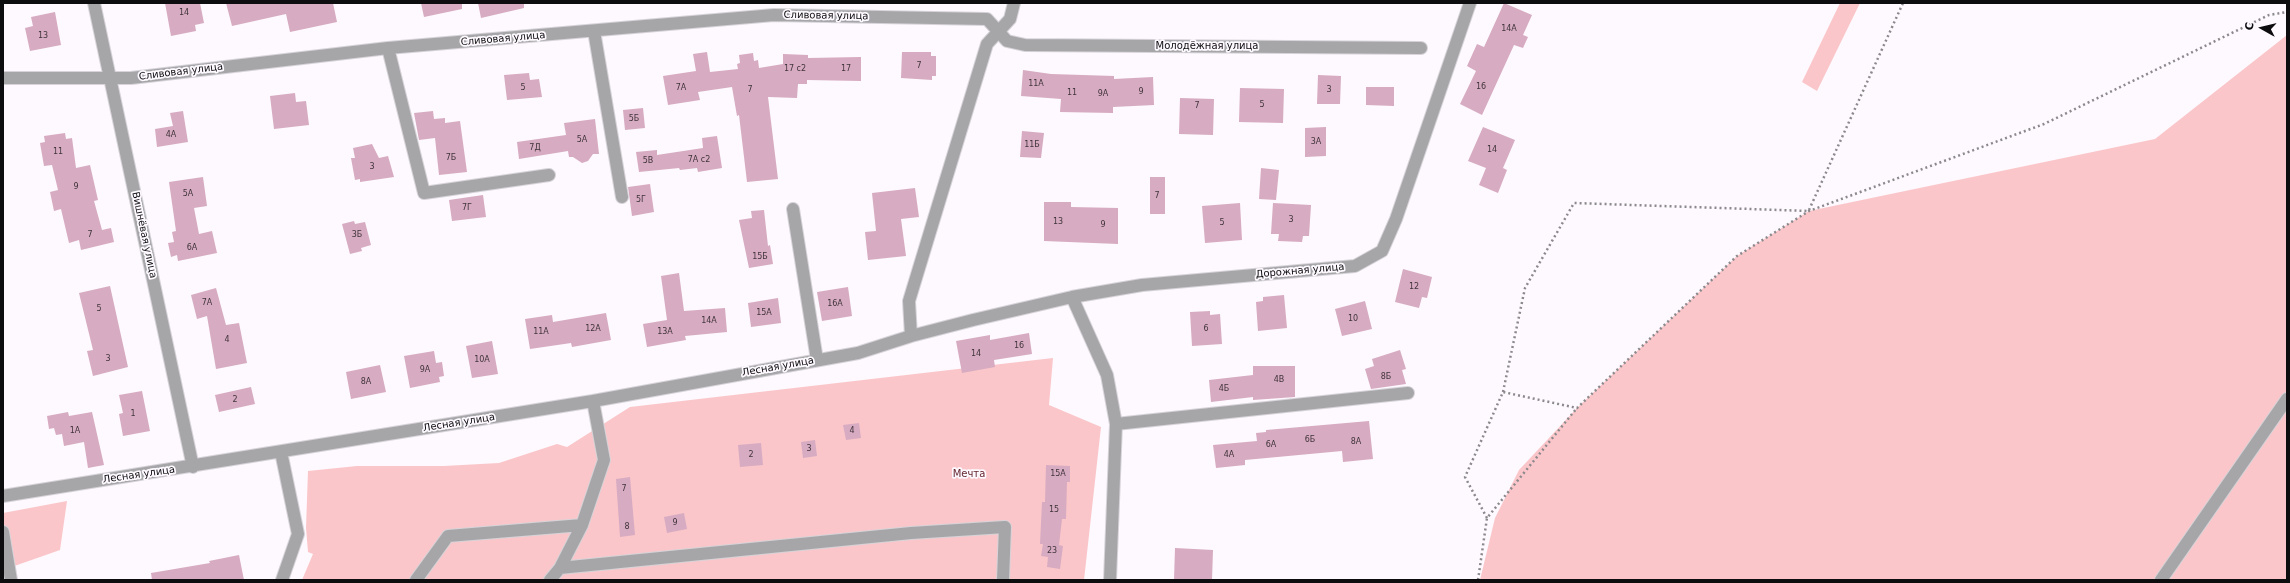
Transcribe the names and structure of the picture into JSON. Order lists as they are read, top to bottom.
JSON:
{
  "streets": {
    "street": [
      "Сливовая улица",
      "Молодёжная улица",
      "Вишнёвая улица",
      "Дорожная улица",
      "Лесная улица"
    ]
  },
  "crossings": [
    ["Сливовая улица", "Молодёжная улица"],
    ["Сливовая улица", "Вишнёвая улица"],
    ["Вишнёвая улица", "Лесная улица"],
    ["Дорожная улица", "Лесная улица"]
  ],
  "parks": ["Мечта"],
  "house_numbers": [
    "14",
    "14А",
    "13",
    "7",
    "17 с2",
    "17",
    "11А",
    "16",
    "5",
    "7А",
    "7",
    "3",
    "9",
    "11",
    "9А",
    "5",
    "7",
    "5Б",
    "4А",
    "5А",
    "3А",
    "11Б",
    "7Д",
    "14",
    "11",
    "7Б",
    "7А с2",
    "5В",
    "3",
    "9",
    "5А",
    "7",
    "5Г",
    "7Г",
    "3",
    "13",
    "5",
    "9",
    "7",
    "3Б",
    "6А",
    "15Б",
    "12",
    "7А",
    "16А",
    "5",
    "15А",
    "10",
    "14А",
    "12А",
    "6",
    "11А",
    "13А",
    "4",
    "16",
    "14",
    "3",
    "10А",
    "9А",
    "8Б",
    "4В",
    "8А",
    "4Б",
    "2",
    "1",
    "1А",
    "4",
    "6Б",
    "8А",
    "6А",
    "3",
    "2",
    "4А",
    "15А",
    "7",
    "15",
    "9",
    "8",
    "23"
  ],
  "north": "left"
}
